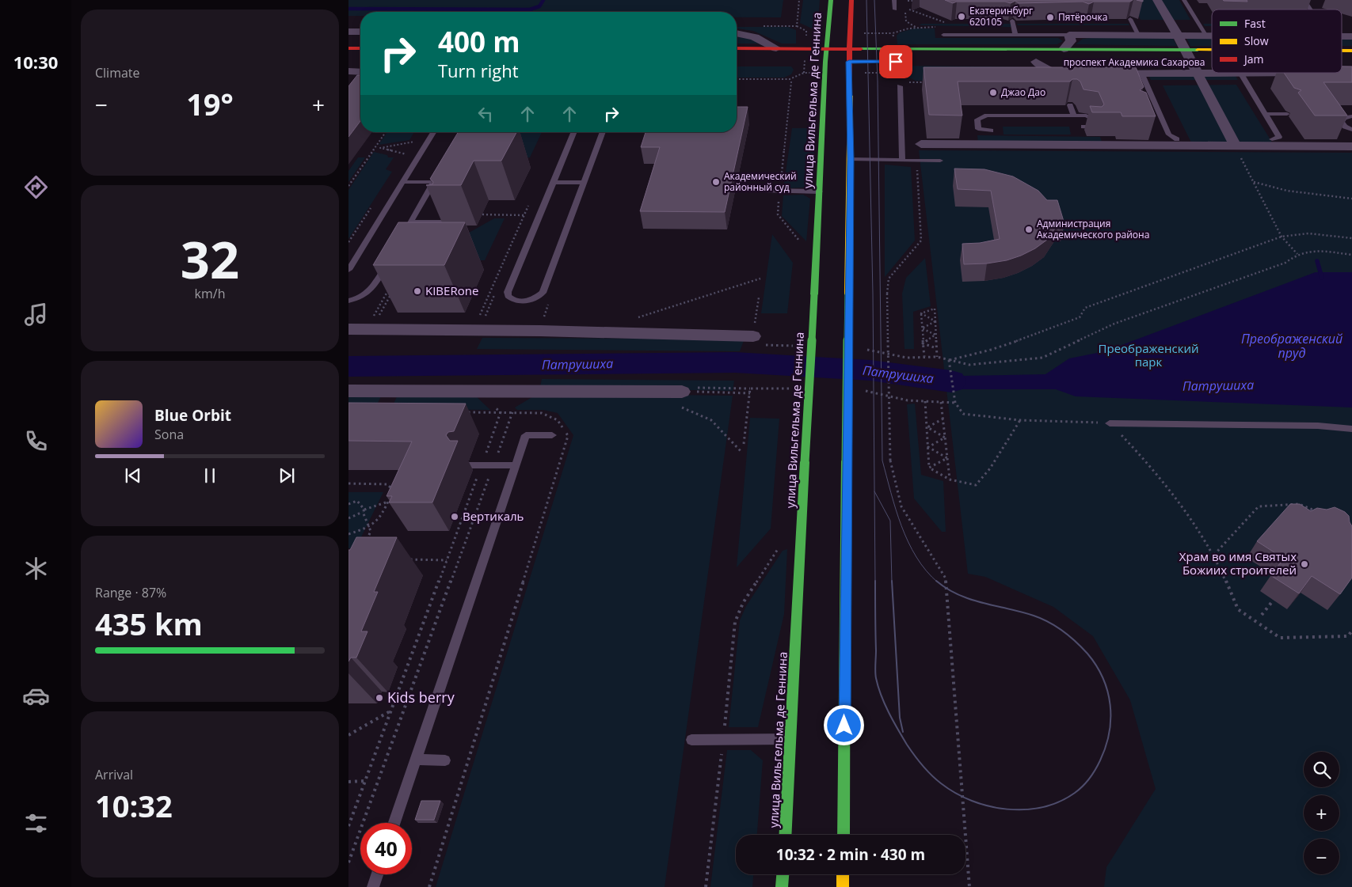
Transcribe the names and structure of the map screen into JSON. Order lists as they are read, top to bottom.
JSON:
{
  "streets": {
    "street": ["проспект Академика Сахарова", "улица Вильгельма де Геннина"]
  },
  "crossings": [
    ["проспект Академика Сахарова", "улица Вильгельма де Геннина"]
  ],
  "water": ["Преображенский пруд", "Патрушиха"],
  "parks": ["Преображенский парк"],
  "places": [
    "Екатеринбург 620105",
    "Пятёрочка",
    "Джао Дао",
    "Академический районный суд",
    "Администрация Академического района",
    "KIBERone",
    "Вертикаль",
    "Храм во имя Святых Божиих строителей",
    "Kids berry"
  ],
  "legend": ["Fast", "Slow", "Jam"],
  "page": {
    "tabs": "10:30",
    "tile": [
      "Climate",
      ["32", "km/h"],
      ["Range · 87%", "435 km"],
      ["Arrival", "10:32"]
    ],
    "turn": ["400 m", "Turn right"],
    "heat": ["−", "19°", "+"],
    "song": ["Blue Orbit", "Sona"],
    "map_buttons": ["+", "−"],
    "limit": "40",
    "trip": "10:32 · 2 min · 430 m"
  }
}
